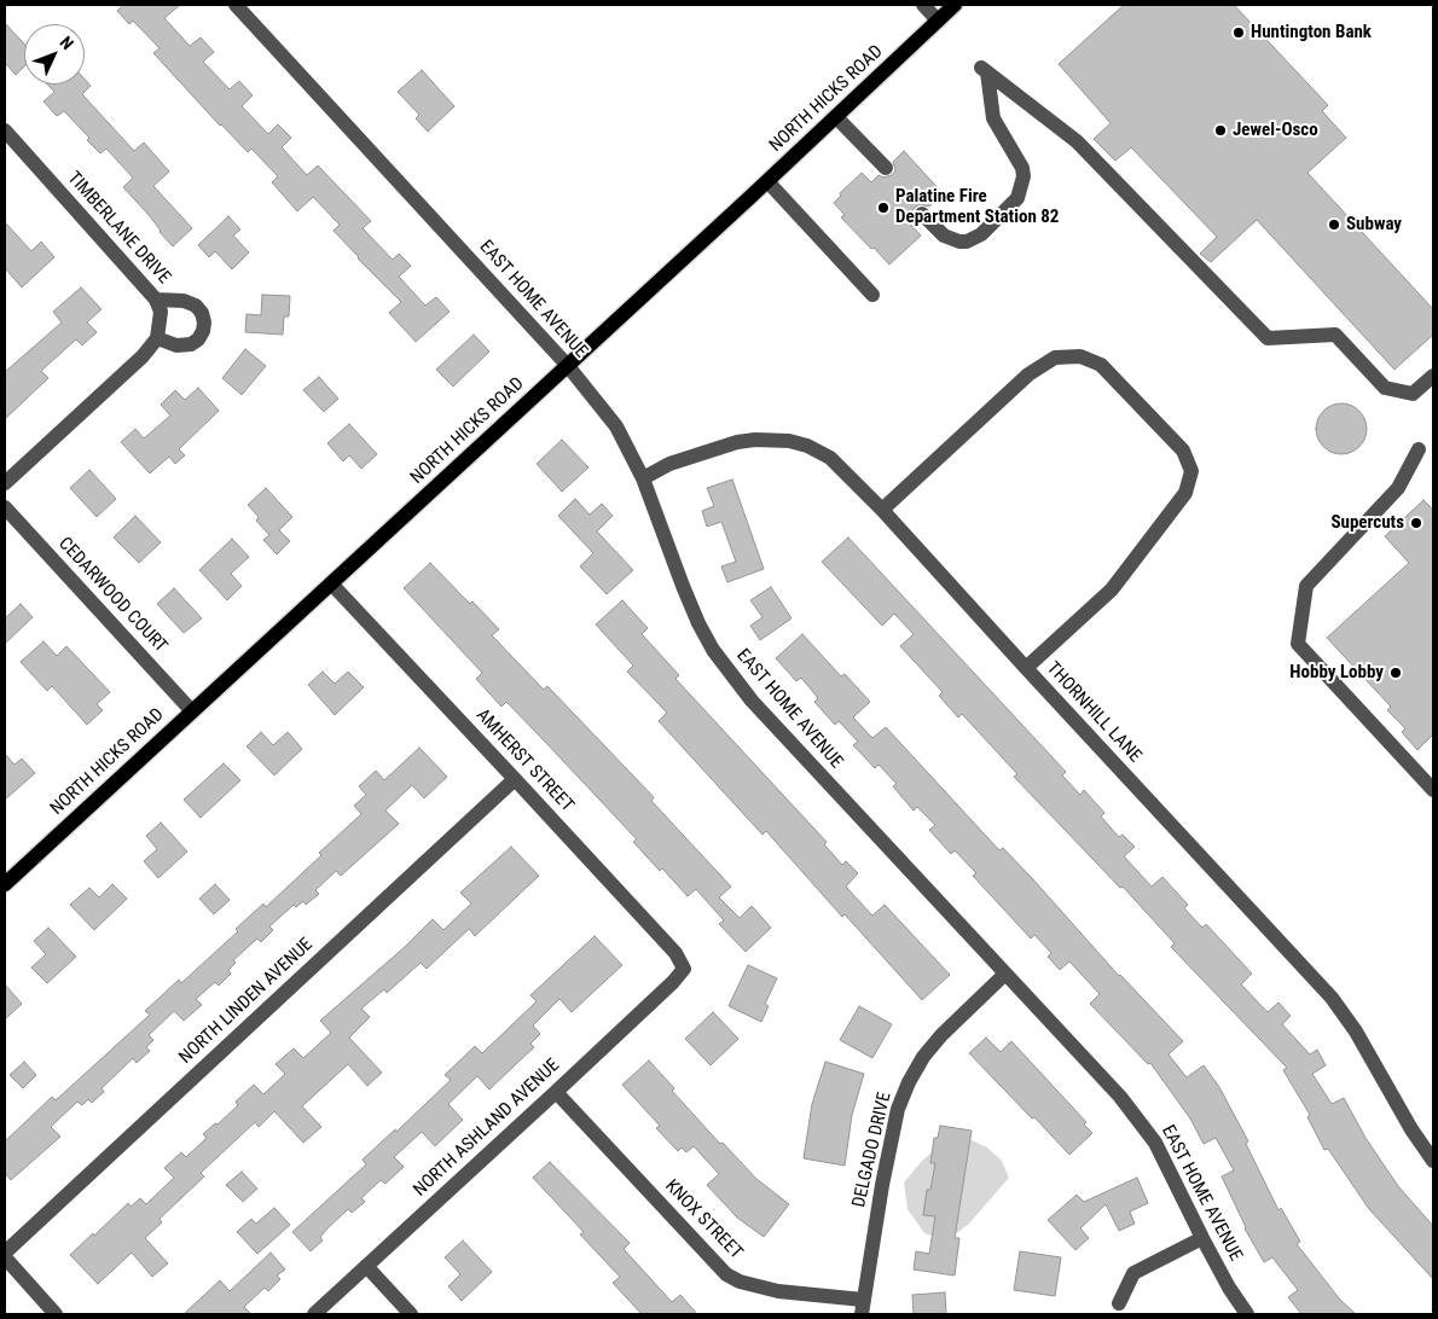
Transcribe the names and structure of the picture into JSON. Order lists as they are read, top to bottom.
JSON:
{
  "streets": {
    "main road": ["NORTH HICKS ROAD"],
    "street": [
      "TIMBERLANE DRIVE",
      "EAST HOME AVENUE",
      "CEDARWOOD COURT",
      "THORNHILL LANE",
      "AMHERST STREET",
      "NORTH LINDEN AVENUE",
      "NORTH ASHLAND AVENUE",
      "DELGADO DRIVE",
      "KNOX STREET"
    ]
  },
  "crossings": [
    ["NORTH HICKS ROAD", "EAST HOME AVENUE"],
    ["NORTH HICKS ROAD", "CEDARWOOD COURT"],
    ["NORTH HICKS ROAD", "AMHERST STREET"],
    ["EAST HOME AVENUE", "THORNHILL LANE"],
    ["EAST HOME AVENUE", "DELGADO DRIVE"],
    ["AMHERST STREET", "NORTH LINDEN AVENUE"],
    ["AMHERST STREET", "NORTH ASHLAND AVENUE"],
    ["NORTH ASHLAND AVENUE", "KNOX STREET"],
    ["DELGADO DRIVE", "KNOX STREET"]
  ],
  "places": [
    "Huntington Bank",
    "Jewel-Osco",
    "Palatine Fire Department Station 82",
    "Subway",
    "Supercuts",
    "Hobby Lobby"
  ],
  "north": "top right"
}
